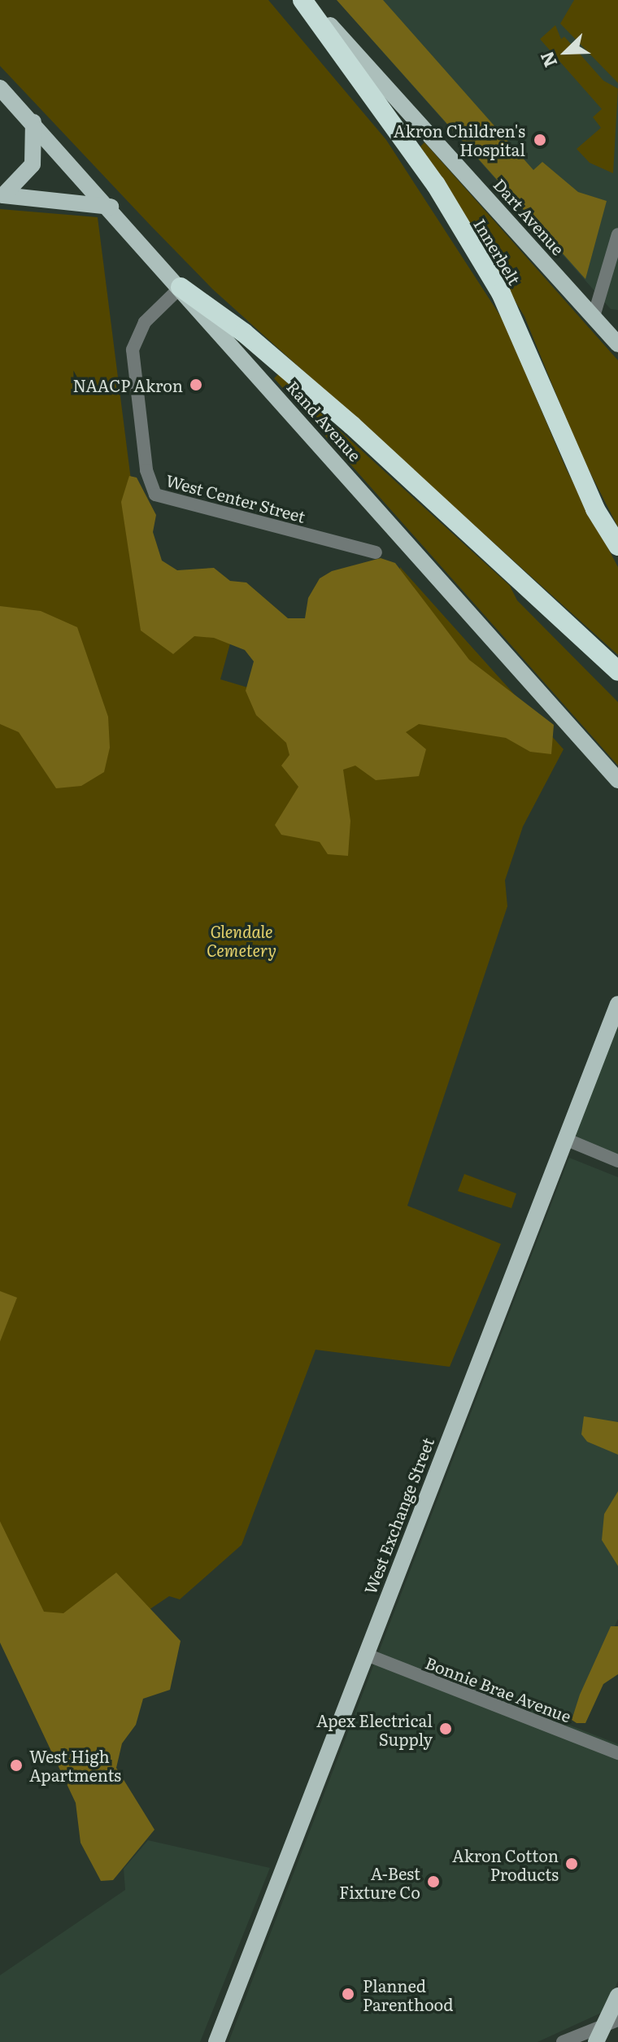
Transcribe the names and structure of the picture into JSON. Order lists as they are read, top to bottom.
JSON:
{
  "streets": {
    "highway": ["Innerbelt"],
    "main road": ["Dart Avenue", "Rand Avenue", "West Exchange Street"],
    "street": ["West Center Street", "Bonnie Brae Avenue"]
  },
  "crossings": [
    ["Dart Avenue", "Innerbelt"],
    ["Rand Avenue", "West Center Street"],
    ["West Exchange Street", "Bonnie Brae Avenue"]
  ],
  "parks": ["Glendale Cemetery"],
  "places": [
    "Akron Children's Hospital",
    "NAACP Akron",
    "Apex Electrical Supply",
    "West High Apartments",
    "Akron Cotton Products",
    "A-Best Fixture Co",
    "Planned Parenthood"
  ],
  "north": "bottom left"
}
